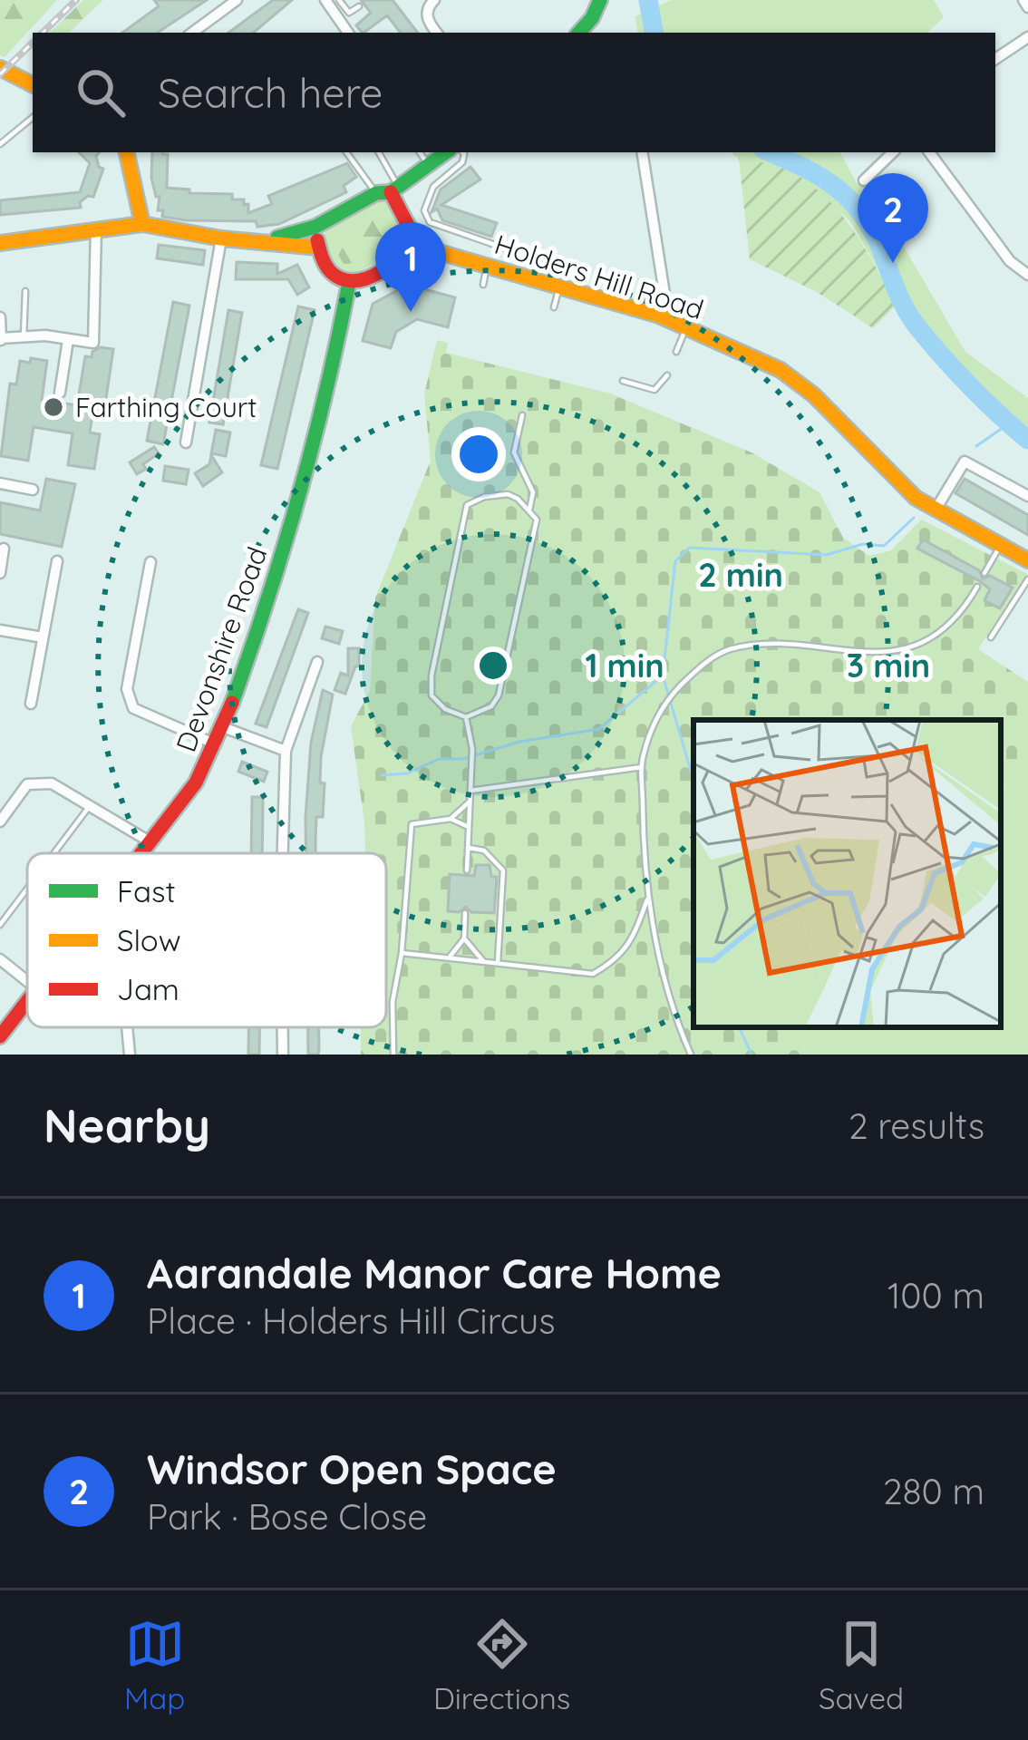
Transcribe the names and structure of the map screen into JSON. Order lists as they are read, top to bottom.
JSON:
{
  "streets": {
    "main road": ["Holders Hill Road", "Devonshire Road"]
  },
  "crossings": [
    ["Holders Hill Road", "Devonshire Road"]
  ],
  "places": ["Farthing Court"],
  "legend": ["Fast", "Slow", "Jam"],
  "page": {
    "search": "Search here",
    "pins": ["2", "1"],
    "heading": ["Nearby", "2 results"],
    "list": [
      {
        "mark": "1",
        "name": "Aarandale Manor Care Home",
        "note": "Place · Holders Hill Circus",
        "value": "100 m"
      },
      {
        "mark": "2",
        "name": "Windsor Open Space",
        "note": "Park · Bose Close",
        "value": "280 m"
      }
    ],
    "nav": ["Map", "Directions", "Saved"]
  },
  "rings": ["2 min", "1 min", "3 min"]
}
